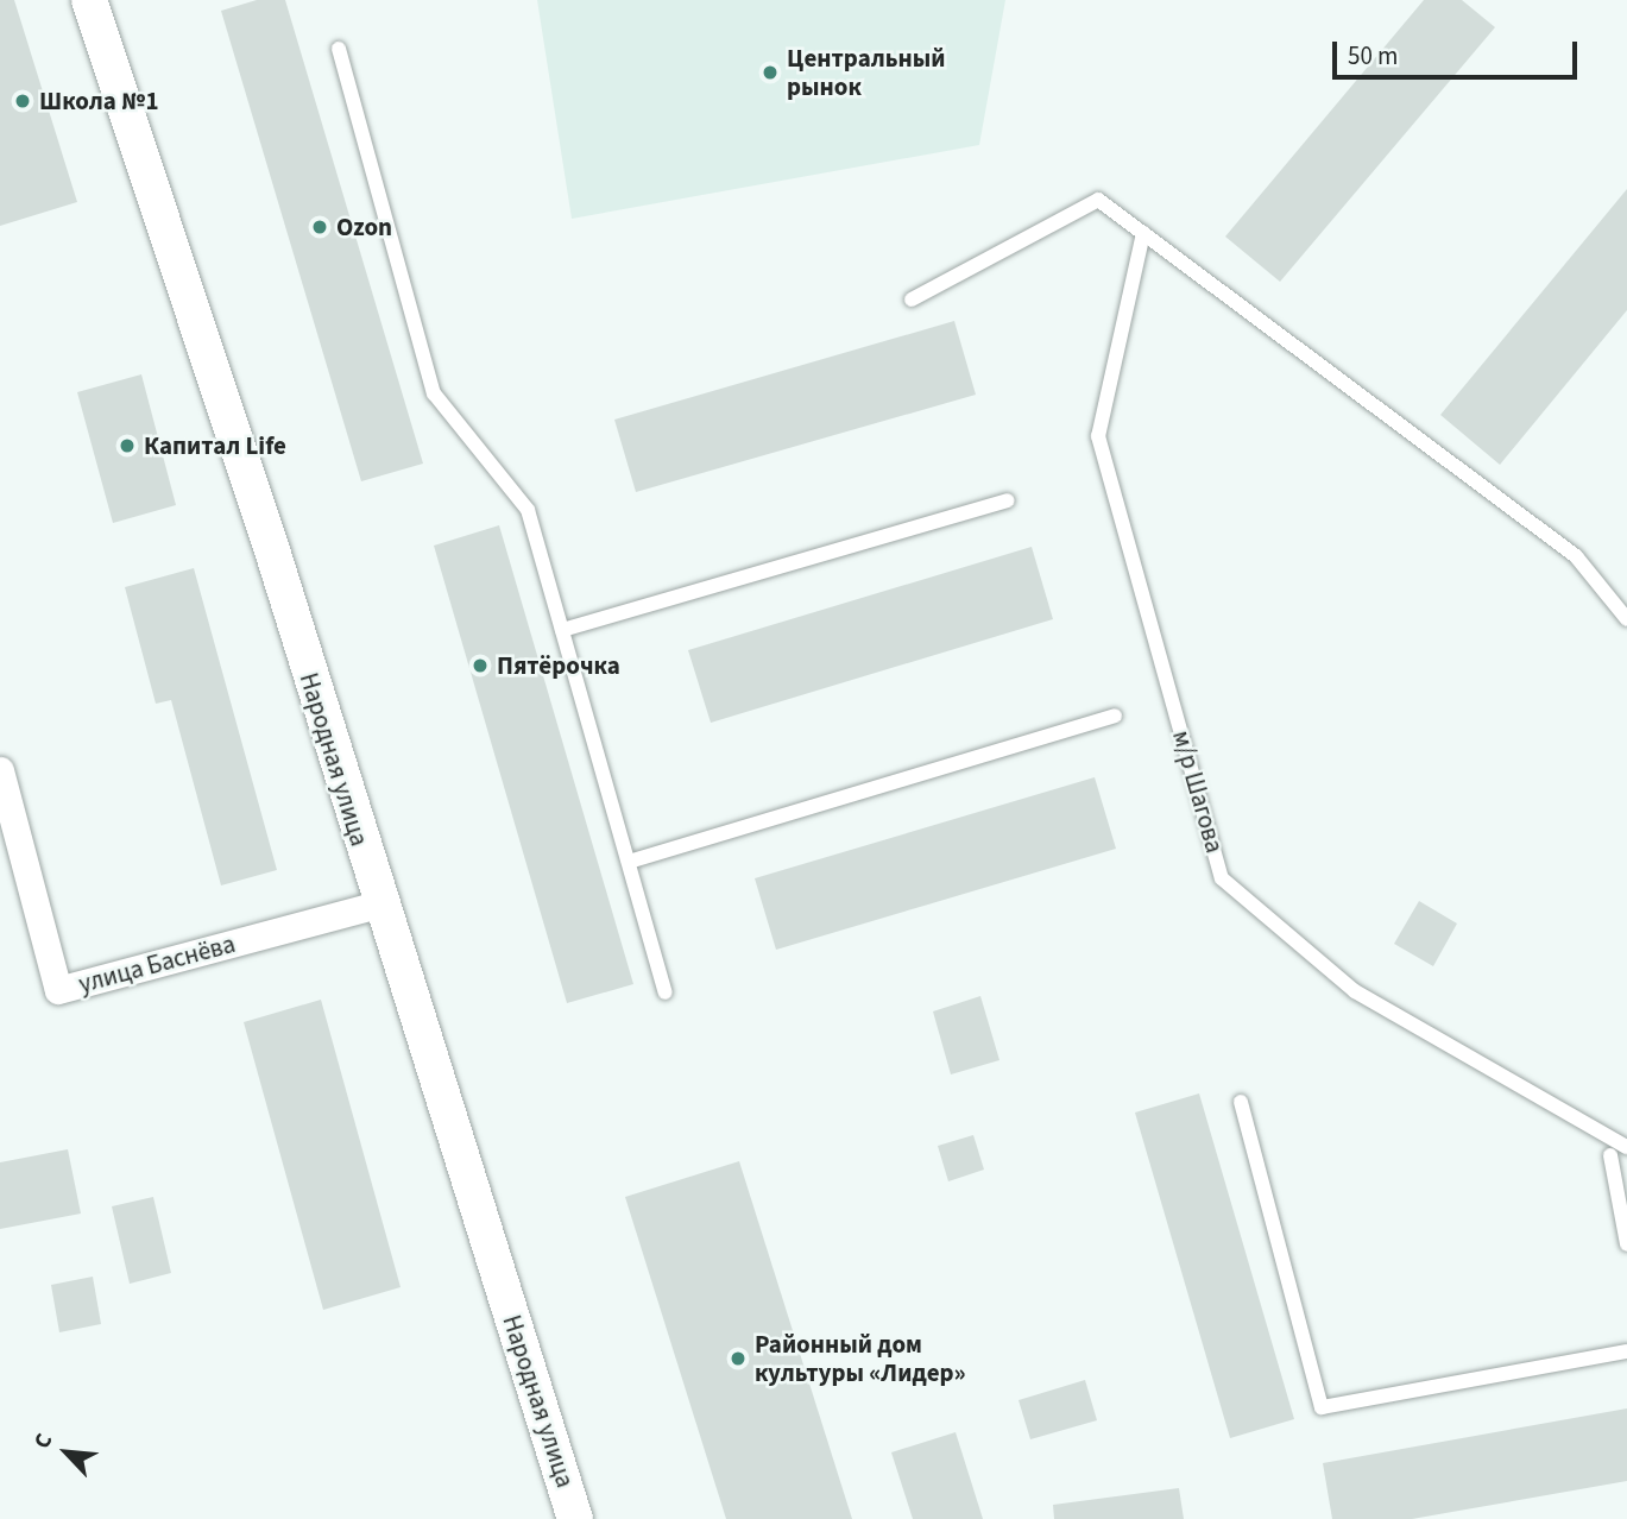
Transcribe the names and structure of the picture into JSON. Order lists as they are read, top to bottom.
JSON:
{
  "streets": {
    "street": ["Народная улица", "улица Баснёва"],
    "lane": ["м/р Шагова"]
  },
  "crossings": [
    ["Народная улица", "улица Баснёва"]
  ],
  "places": [
    "Центральный рынок",
    "Школа №1",
    "Ozon",
    "Капитал Life",
    "Пятёрочка",
    "Районный дом культуры «Лидер»"
  ],
  "scale_bar": "50 m",
  "north": "top left"
}
